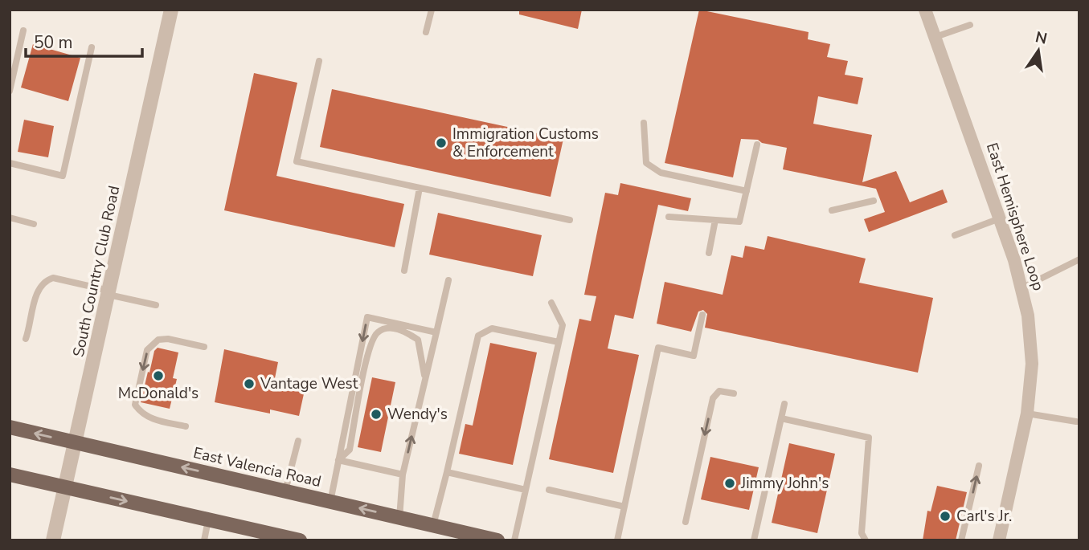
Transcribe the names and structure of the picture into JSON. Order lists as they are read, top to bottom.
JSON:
{
  "streets": {
    "main road": ["East Valencia Road"],
    "street": ["East Hemisphere Loop", "South Country Club Road"]
  },
  "crossings": [
    ["South Country Club Road", "East Valencia Road"]
  ],
  "places": [
    "Immigration Customs & Enforcement",
    "McDonald's",
    "Vantage West",
    "Wendy's",
    "Jimmy John's",
    "Carl's Jr."
  ],
  "scale_bar": "50 m",
  "north": "top"
}
